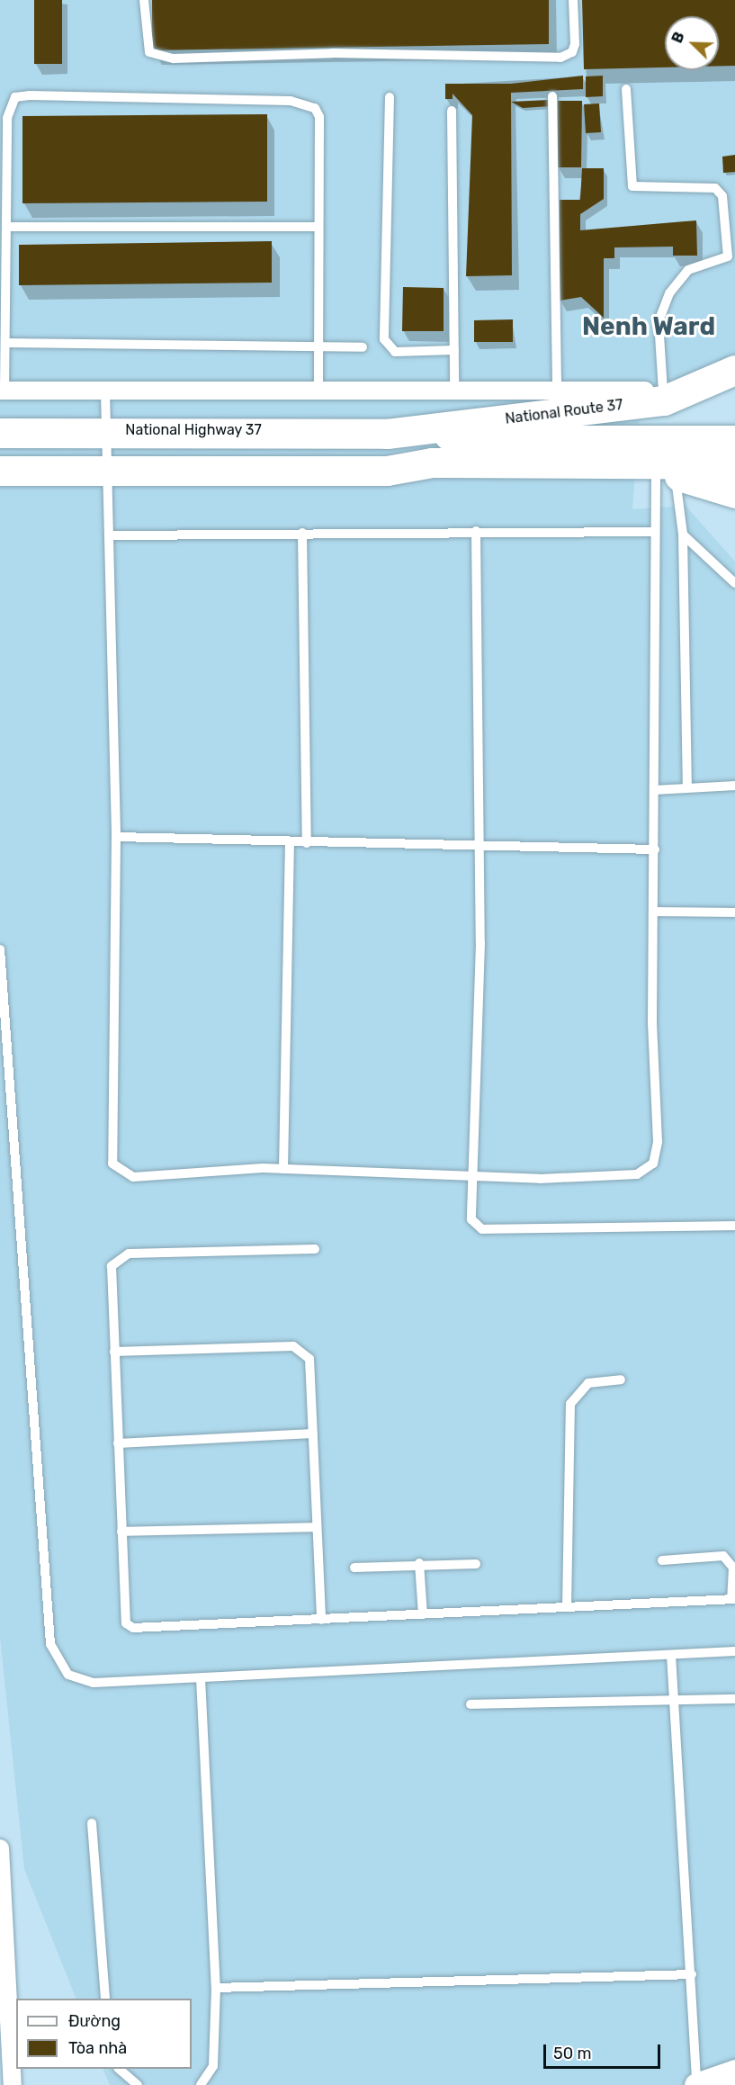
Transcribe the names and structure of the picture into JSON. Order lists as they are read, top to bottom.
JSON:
{
  "streets": {
    "highway": ["National Route 37", "National Highway 37"]
  },
  "crossings": [
    ["National Route 37", "National Highway 37"]
  ],
  "districts": ["Nenh Ward"],
  "legend": ["Đường", "Tòa nhà"],
  "scale_bar": "50 m",
  "north": "top left"
}
